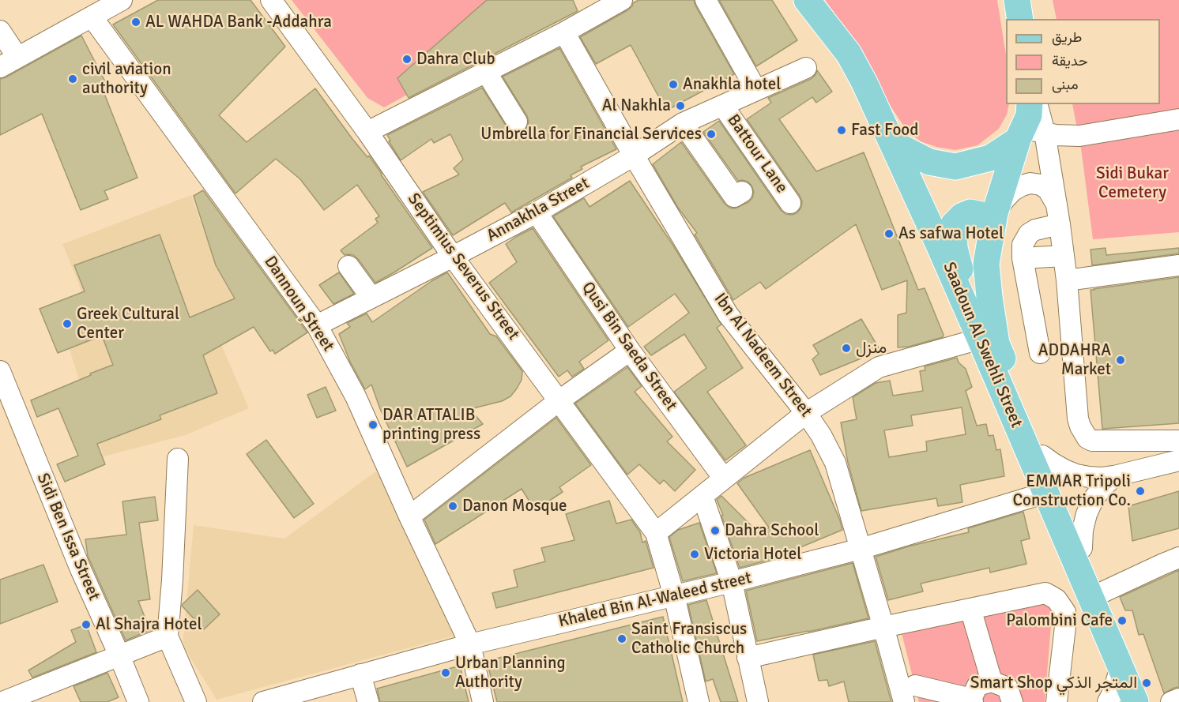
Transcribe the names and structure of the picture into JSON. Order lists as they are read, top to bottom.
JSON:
{
  "streets": {
    "main road": ["Saadoun Al Swehli Street"],
    "street": [
      "Battour Lane",
      "Annakhla Street",
      "Septimius Severus Street",
      "Dannoun ٍStreet",
      "Qusi Bin Saeda Street",
      "Ibn Al Nadeem Street",
      "Sidi Ben Issa Street",
      "Khaled Bin Al-Waleed street"
    ]
  },
  "crossings": [
    ["Battour Lane", "Annakhla Street"],
    ["Annakhla Street", "Septimius Severus Street"],
    ["Annakhla Street", "Dannoun ٍStreet"],
    ["Annakhla Street", "Qusi Bin Saeda Street"],
    ["Annakhla Street", "Ibn Al Nadeem Street"],
    ["Septimius Severus Street", "Khaled Bin Al-Waleed street"],
    ["Dannoun ٍStreet", "Khaled Bin Al-Waleed street"],
    ["Saadoun Al Swehli Street", "Khaled Bin Al-Waleed street"],
    ["Ibn Al Nadeem Street", "Khaled Bin Al-Waleed street"]
  ],
  "parks": ["Sidi Bukar Cemetery"],
  "places": [
    "AL WAHDA Bank -Addahra",
    "Dahra Club",
    "civil aviation authority",
    "Anakhla hotel",
    "Al Nakhla",
    "Fast Food",
    "Umbrella for Financial Services",
    "As safwa Hotel",
    "Greek Cultural Center",
    "منزل",
    "ADDAHRA Market",
    "DAR ATTALIB printing press",
    "EMMAR Tripoli Construction Co.",
    "Danon Mosque",
    "Dahra School",
    "Victoria Hotel",
    "Palombini Cafe",
    "Al Shajra Hotel",
    "Saint Fransiscus Catholic Church",
    "Urban Planning Authority",
    "Smart Shop المتجر الذكي"
  ],
  "legend": ["طريق", "حديقة", "مبنى"]
}
